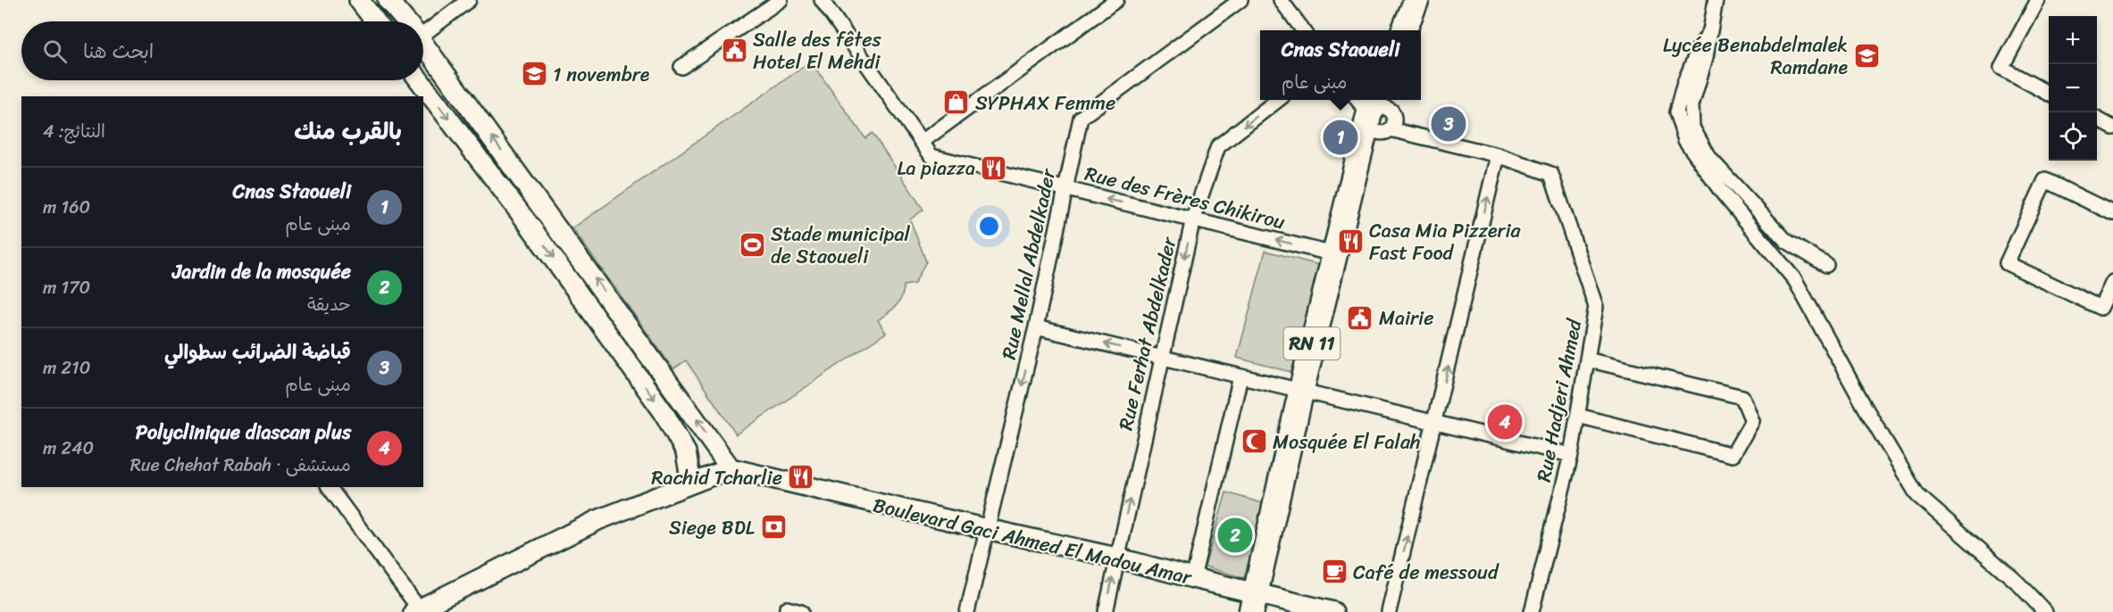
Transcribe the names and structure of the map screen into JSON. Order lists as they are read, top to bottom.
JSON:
{
  "streets": {
    "highway": ["RN 11"],
    "main road": ["Boulevard Gaci Ahmed El Madou Amar"],
    "street": [
      "Rue des Frères Chikirou",
      "Rue Mellal Abdelkader",
      "Rue Ferhat Abdelkader",
      "Rue Hadjeri Ahmed"
    ]
  },
  "crossings": [
    ["Rue des Frères Chikirou", "Rue Mellal Abdelkader"],
    ["Rue des Frères Chikirou", "Rue Ferhat Abdelkader"],
    ["Rue des Frères Chikirou", "RN 11"],
    ["Rue Mellal Abdelkader", "Boulevard Gaci Ahmed El Madou Amar"],
    ["Rue Ferhat Abdelkader", "Boulevard Gaci Ahmed El Madou Amar"],
    ["RN 11", "Rue Hadjeri Ahmed"],
    ["RN 11", "Boulevard Gaci Ahmed El Madou Amar"]
  ],
  "one_way": ["Rue des Frères Chikirou"],
  "places": {
    "public building": ["Salle des fêtes Hotel El Mehdi", "Mairie"],
    "school or university": ["Lycée Benabdelmalek Ramdane", "1 novembre"],
    "shop": ["SYPHAX Femme"],
    "restaurant": ["La piazza", "Casa Mia Pizzeria Fast Food", "Rachid Tcharlie"],
    "sports": ["Stade municipal de Staoueli"],
    "mosque": ["Mosquée El Falah"],
    "bank": ["Siege BDL"],
    "cafe": ["Café de messoud"]
  },
  "page": {
    "map_buttons": ["+", "−"],
    "search": "ابحث هنا",
    "popup": ["Cnas Staoueli", "مبنى عام"],
    "heading": ["بالقرب منك", "النتائج: 4"],
    "pins": [
      "3",
      "1",
      "4",
      "2"
    ],
    "list": [
      {
        "mark": "1",
        "name": "Cnas Staoueli",
        "note": "مبنى عام",
        "value": "160 m"
      },
      {
        "mark": "2",
        "name": "Jardin de la mosquée",
        "note": "حديقة",
        "value": "170 m"
      },
      {
        "mark": "3",
        "name": "قباضة الضرائب سطوالي",
        "note": "مبنى عام",
        "value": "210 m"
      },
      {
        "mark": "4",
        "name": "Polyclinique diascan plus",
        "note": "مستشفى · Rue Chehat Rabah",
        "value": "240 m"
      }
    ]
  }
}
